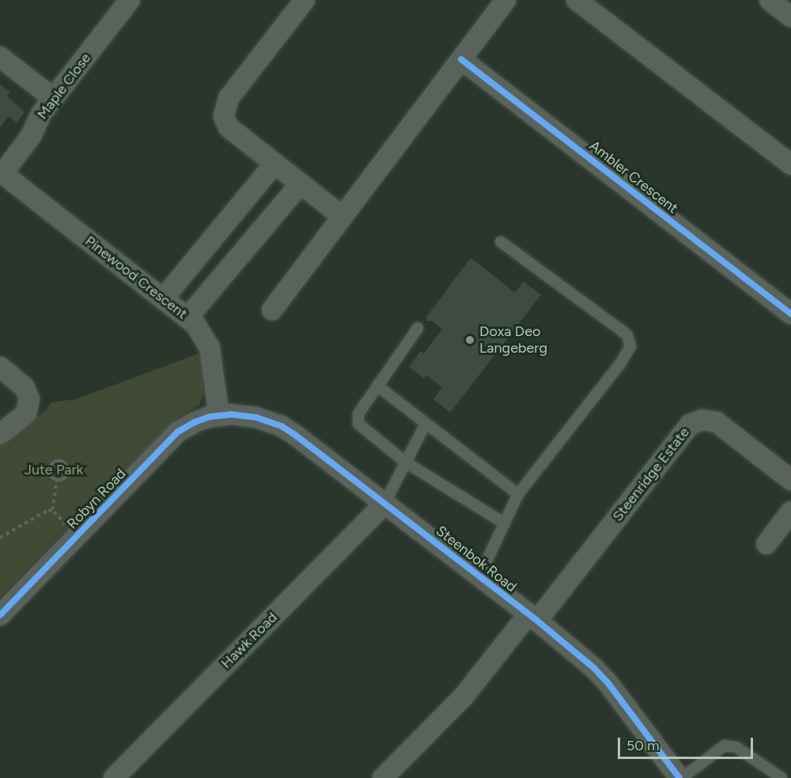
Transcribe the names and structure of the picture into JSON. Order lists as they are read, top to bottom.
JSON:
{
  "streets": {
    "street": [
      "Maple Close",
      "Ambler Crescent",
      "Pinewood Crescent",
      "Steenridge Estate",
      "Robyn Road",
      "Steenbok Road",
      "Hawk Road"
    ]
  },
  "crossings": [
    ["Maple Close", "Pinewood Crescent"],
    ["Pinewood Crescent", "Robyn Road"],
    ["Pinewood Crescent", "Steenbok Road"],
    ["Steenridge Estate", "Steenbok Road"],
    ["Robyn Road", "Steenbok Road"],
    ["Steenbok Road", "Hawk Road"]
  ],
  "parks": ["Jute Park"],
  "places": ["Doxa Deo Langeberg"],
  "scale_bar": "50 m"
}
